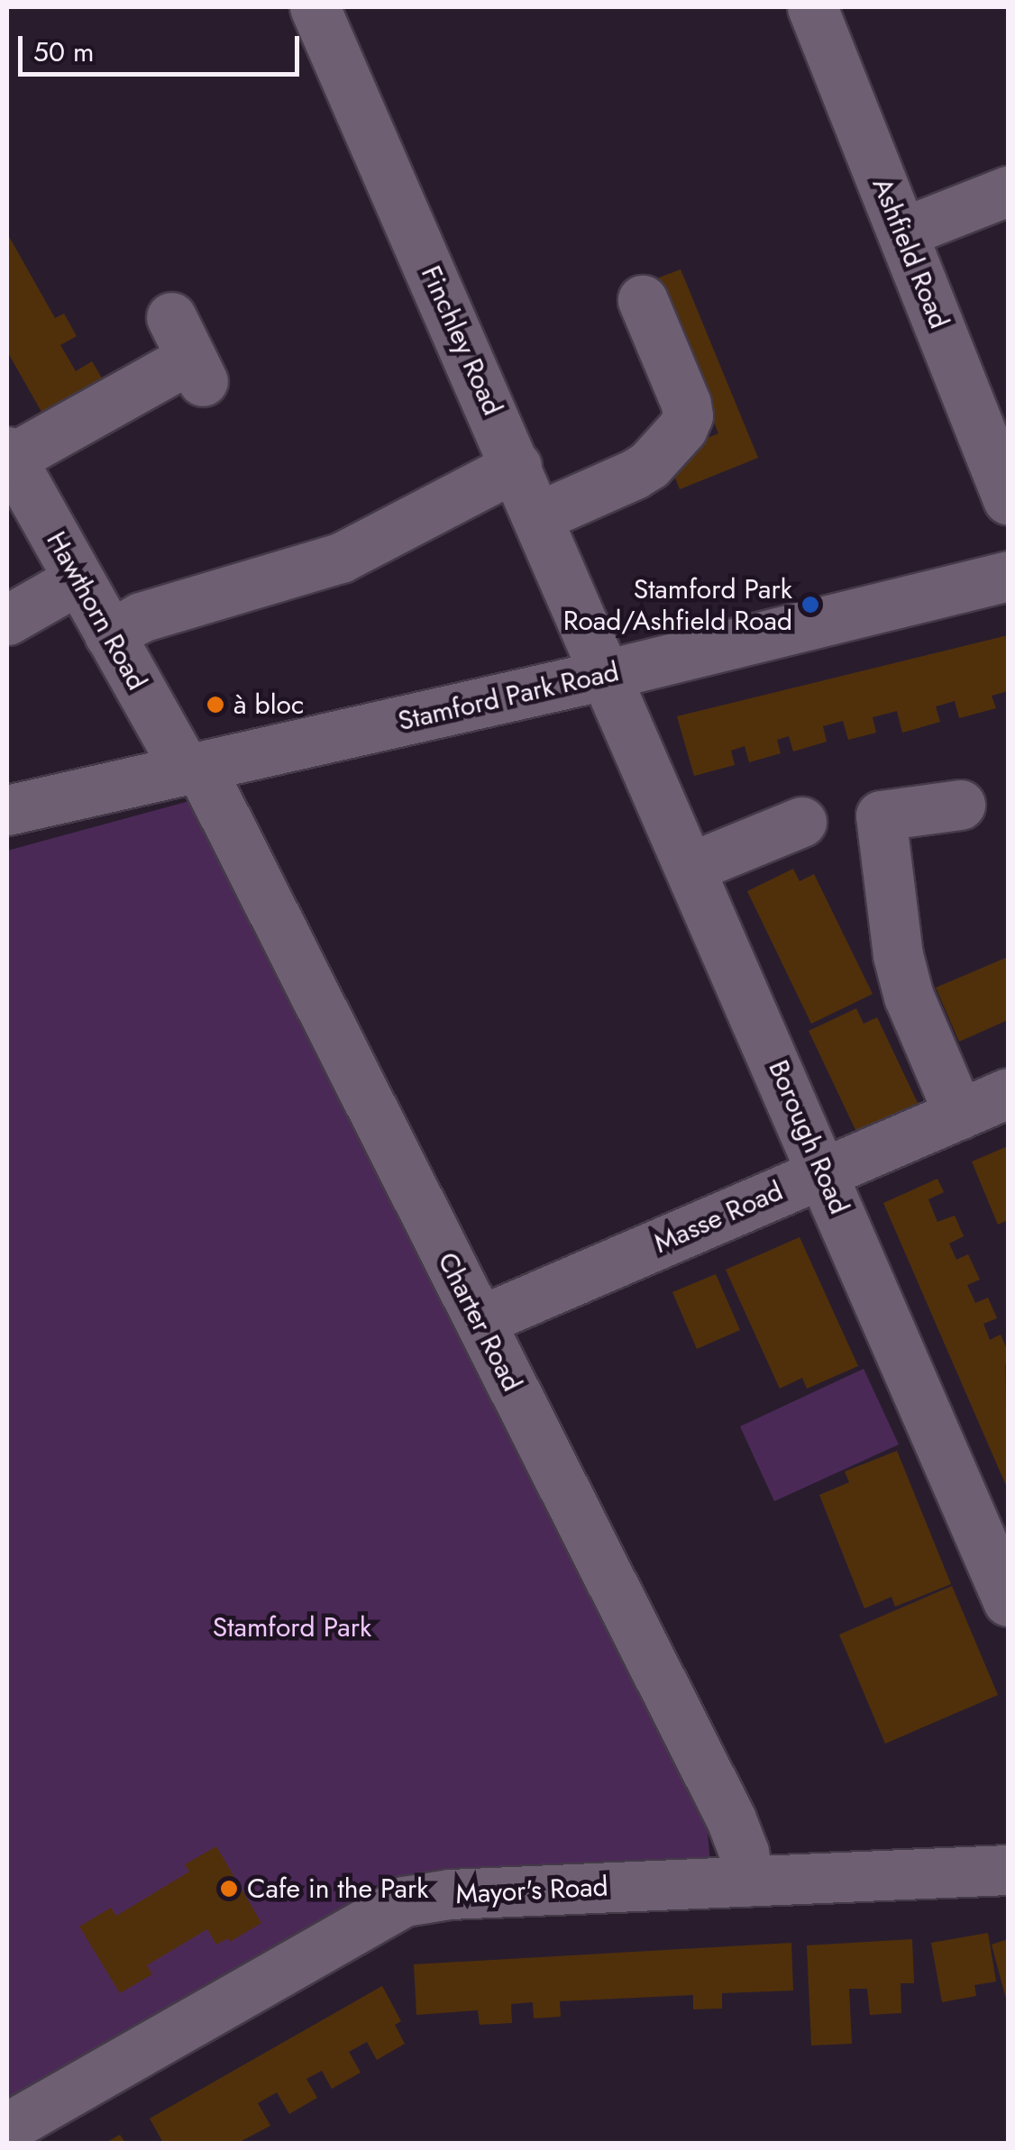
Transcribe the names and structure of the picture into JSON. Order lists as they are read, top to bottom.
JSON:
{
  "streets": {
    "street": [
      "Ashfield Road",
      "Finchley Road",
      "Hawthorn Road",
      "Stamford Park Road",
      "Borough Road",
      "Masse Road",
      "Charter Road",
      "Mayor's Road"
    ]
  },
  "crossings": [
    ["Finchley Road", "Stamford Park Road"],
    ["Finchley Road", "Borough Road"],
    ["Hawthorn Road", "Stamford Park Road"],
    ["Hawthorn Road", "Charter Road"],
    ["Stamford Park Road", "Borough Road"],
    ["Stamford Park Road", "Charter Road"],
    ["Borough Road", "Masse Road"],
    ["Masse Road", "Charter Road"],
    ["Charter Road", "Mayor's Road"]
  ],
  "parks": ["Stamford Park"],
  "places": ["Stamford Park Road/Ashfield Road", "à bloc", "Cafe in the Park"],
  "scale_bar": "50 m"
}
